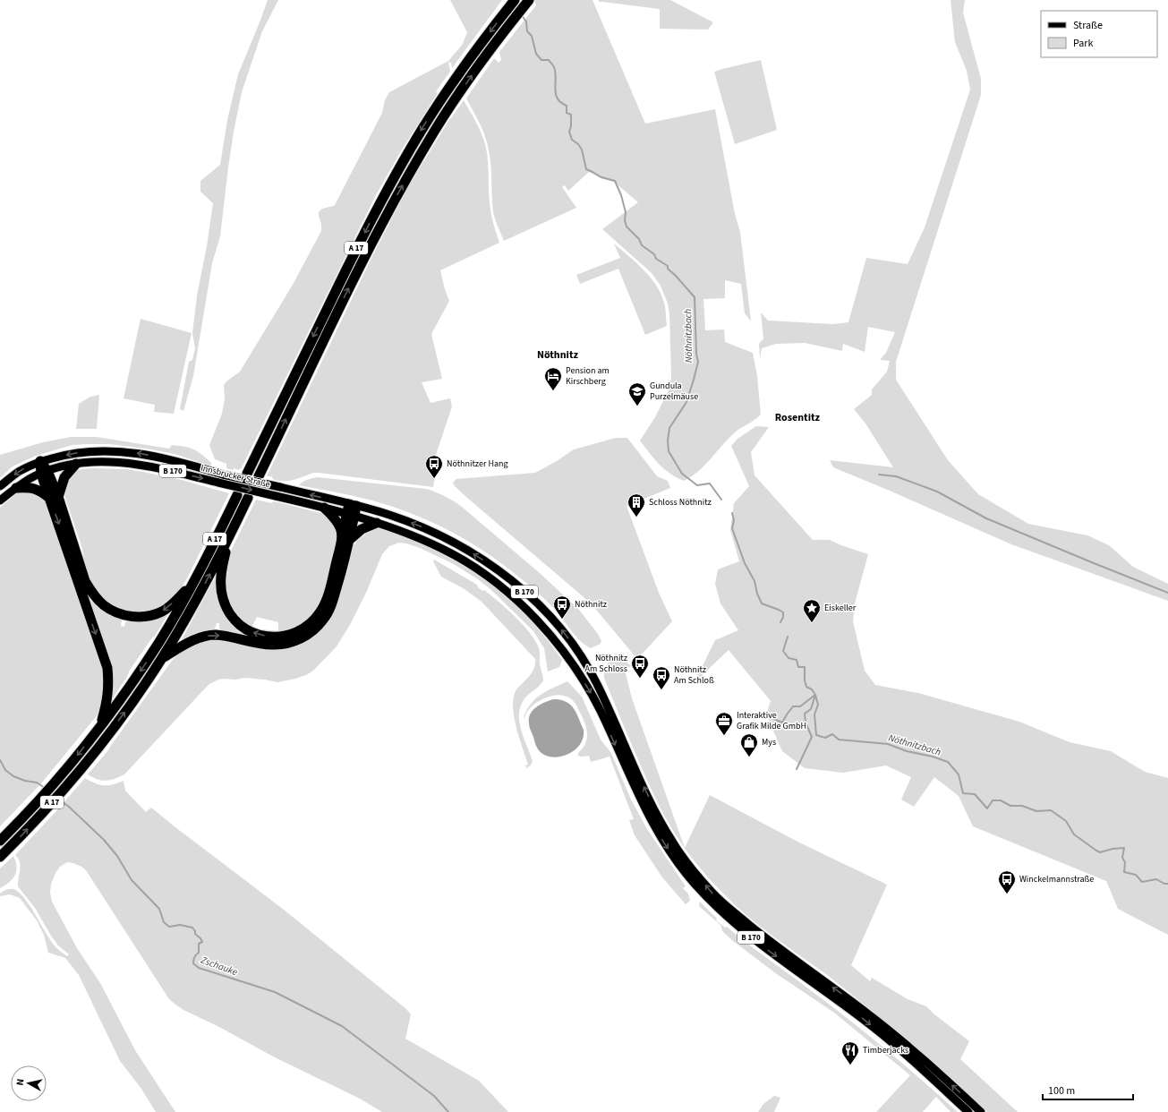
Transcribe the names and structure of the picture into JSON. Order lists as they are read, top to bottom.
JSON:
{
  "streets": {
    "highway": ["A 17"],
    "main road": ["B 170", "Innsbrucker Straße"]
  },
  "crossings": [
    ["B 170", "Innsbrucker Straße"]
  ],
  "districts": ["Nöthnitz", "Rosentitz"],
  "water": ["Nöthnitzbach", "Zschauke"],
  "places": {
    "hotel": ["Pension am Kirschberg"],
    "school or university": ["Gundula Purzelmäuse"],
    "bus stop": [
      "Nöthnitzer Hang",
      "Nöthnitz",
      "Nöthnitz Am Schloss",
      "Nöthnitz Am Schloß",
      "Winckelmannstraße"
    ],
    "building": ["Schloss Nöthnitz"],
    "place": ["Eiskeller"],
    "office": ["Interaktive Grafik Milde GmbH"],
    "shop": ["Mys"],
    "restaurant": ["Timberjacks"]
  },
  "legend": ["Straße", "Park"],
  "scale_bar": "100 m",
  "north": "left"
}
